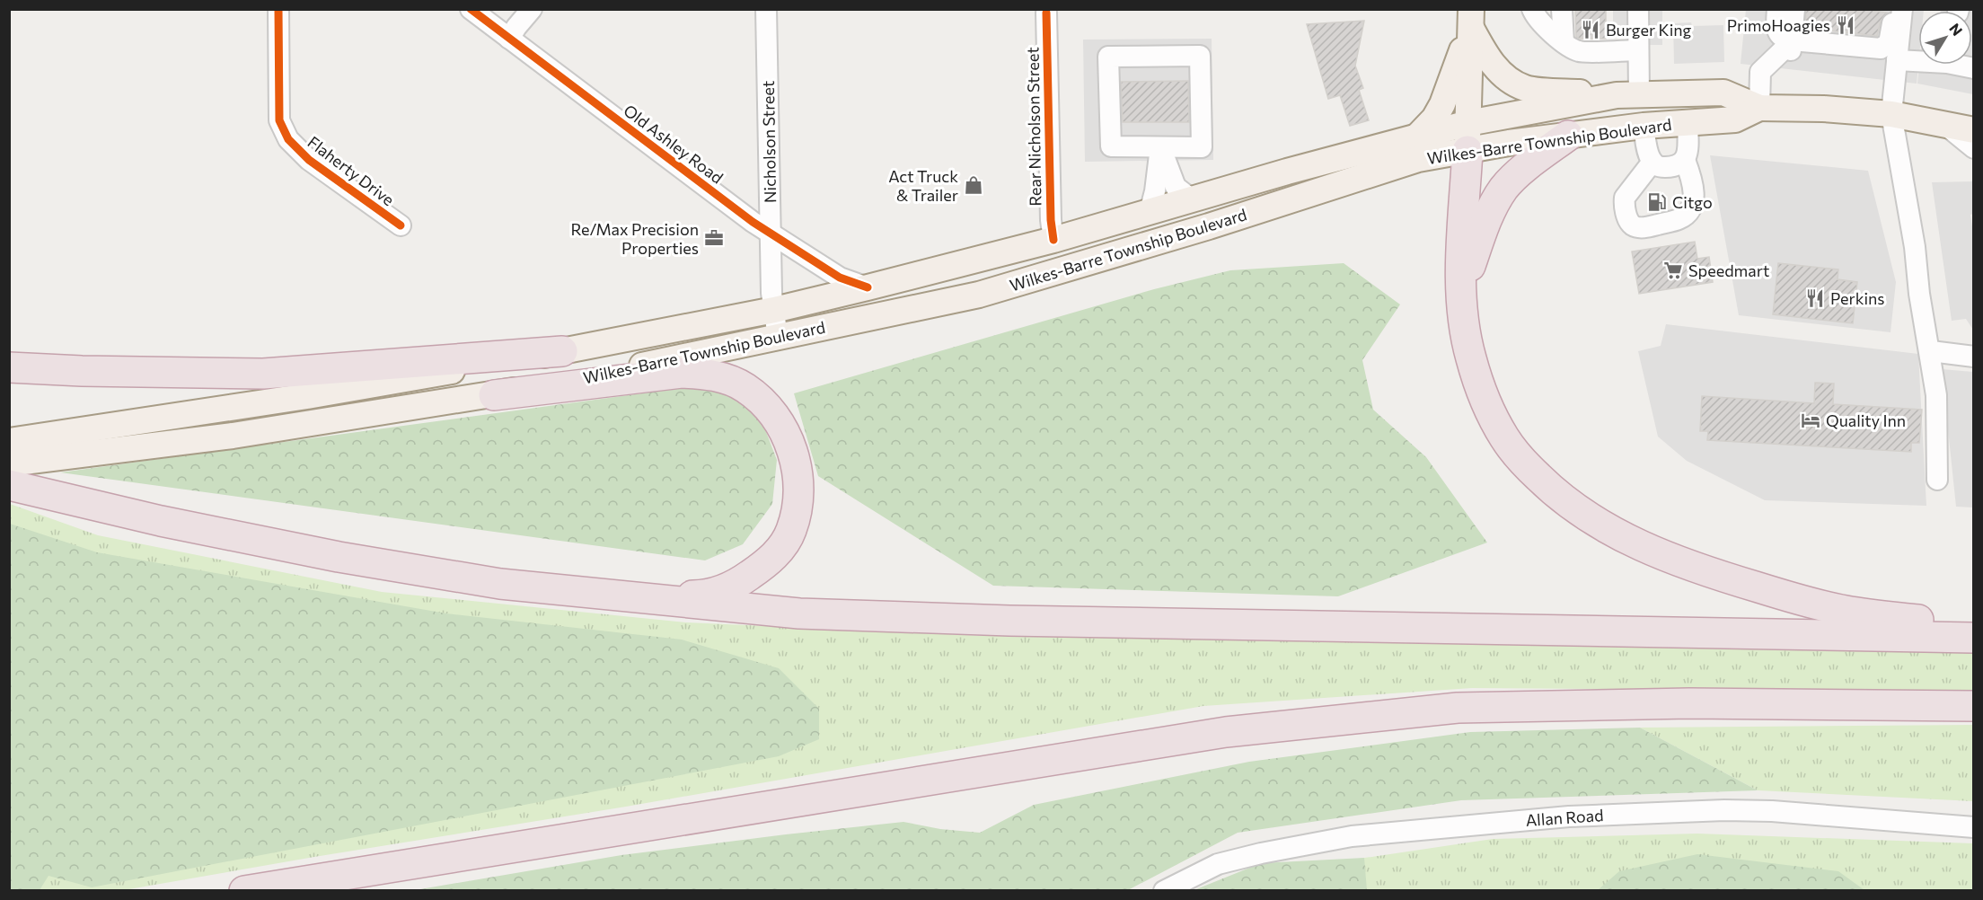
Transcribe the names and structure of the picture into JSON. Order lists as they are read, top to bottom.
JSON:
{
  "streets": {
    "main road": ["Wilkes-Barre Township Boulevard"],
    "street": [
      "Rear Nicholson Street",
      "Nicholson Street",
      "Old Ashley Road",
      "Flaherty Drive",
      "Allan Road"
    ]
  },
  "crossings": [
    ["Rear Nicholson Street", "Wilkes-Barre Township Boulevard"],
    ["Wilkes-Barre Township Boulevard", "Nicholson Street"],
    ["Wilkes-Barre Township Boulevard", "Old Ashley Road"],
    ["Nicholson Street", "Old Ashley Road"]
  ],
  "places": {
    "restaurant": ["PrimoHoagies", "Burger King", "Perkins"],
    "shop": ["Act Truck & Trailer"],
    "fuel station": ["Citgo"],
    "office": ["Re/Max Precision Properties"],
    "supermarket": ["Speedmart"],
    "hotel": ["Quality Inn"]
  },
  "north": "top right"
}
